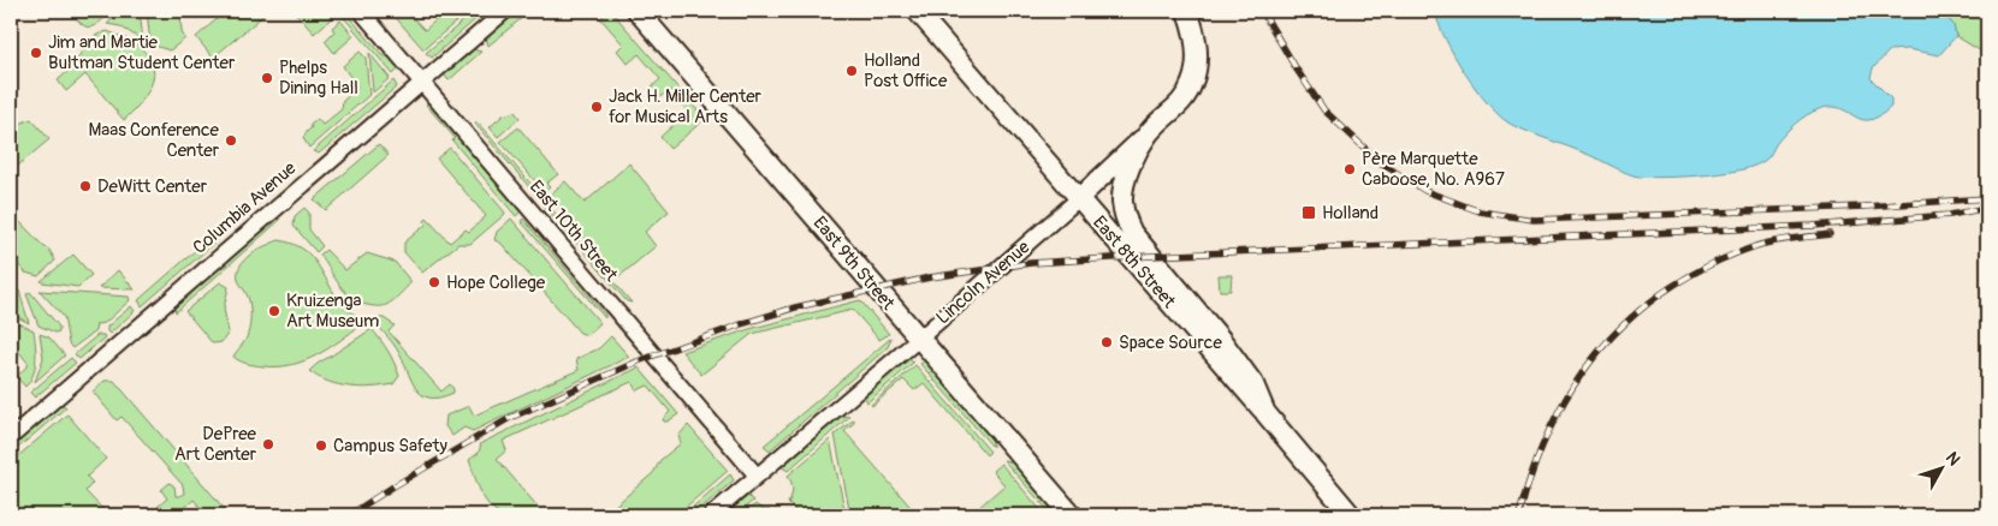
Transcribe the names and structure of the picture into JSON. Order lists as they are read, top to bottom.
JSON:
{
  "streets": {
    "main road": ["East 8th Street", "East 9th Street", "Lincoln Avenue"],
    "street": ["Columbia Avenue", "East 10th Street"]
  },
  "crossings": [
    ["Columbia Avenue", "East 10th Street"],
    ["East 10th Street", "Lincoln Avenue"],
    ["East 8th Street", "Lincoln Avenue"],
    ["East 9th Street", "Lincoln Avenue"]
  ],
  "places": {
    "other": [
      "Jim and Martie Bultman Student Center",
      "Holland Post Office",
      "Phelps Dining Hall",
      "Jack H. Miller Center for Musical Arts",
      "Maas Conference Center",
      "Père Marquette Caboose, No. A967",
      "DeWitt Center",
      "Hope College",
      "Kruizenga Art Museum",
      "Space Source",
      "DePree Art Center",
      "Campus Safety"
    ],
    "transit": ["Holland"]
  },
  "north": "top right"
}
